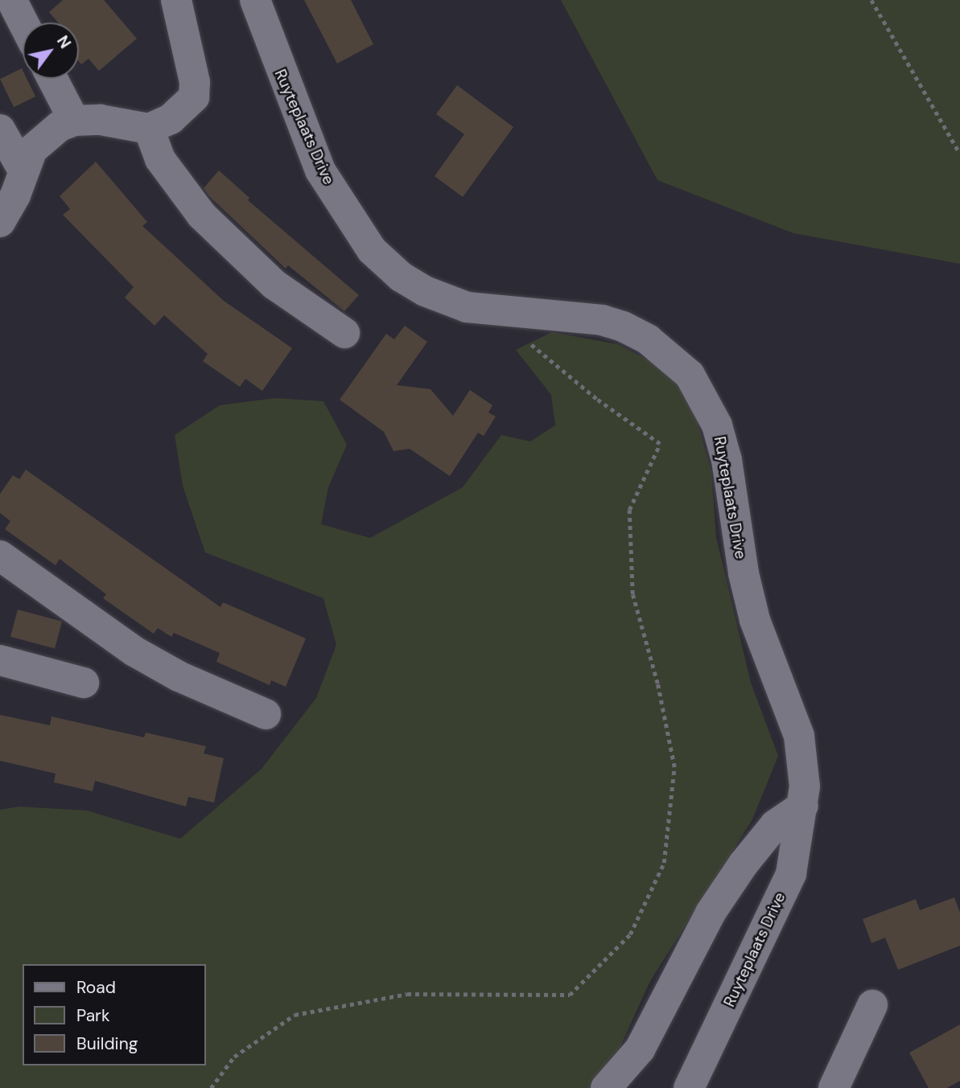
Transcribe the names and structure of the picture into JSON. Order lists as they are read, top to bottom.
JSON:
{
  "streets": {
    "street": ["Ruyteplaats Drive"]
  },
  "legend": ["Road", "Park", "Building"],
  "north": "top right"
}
